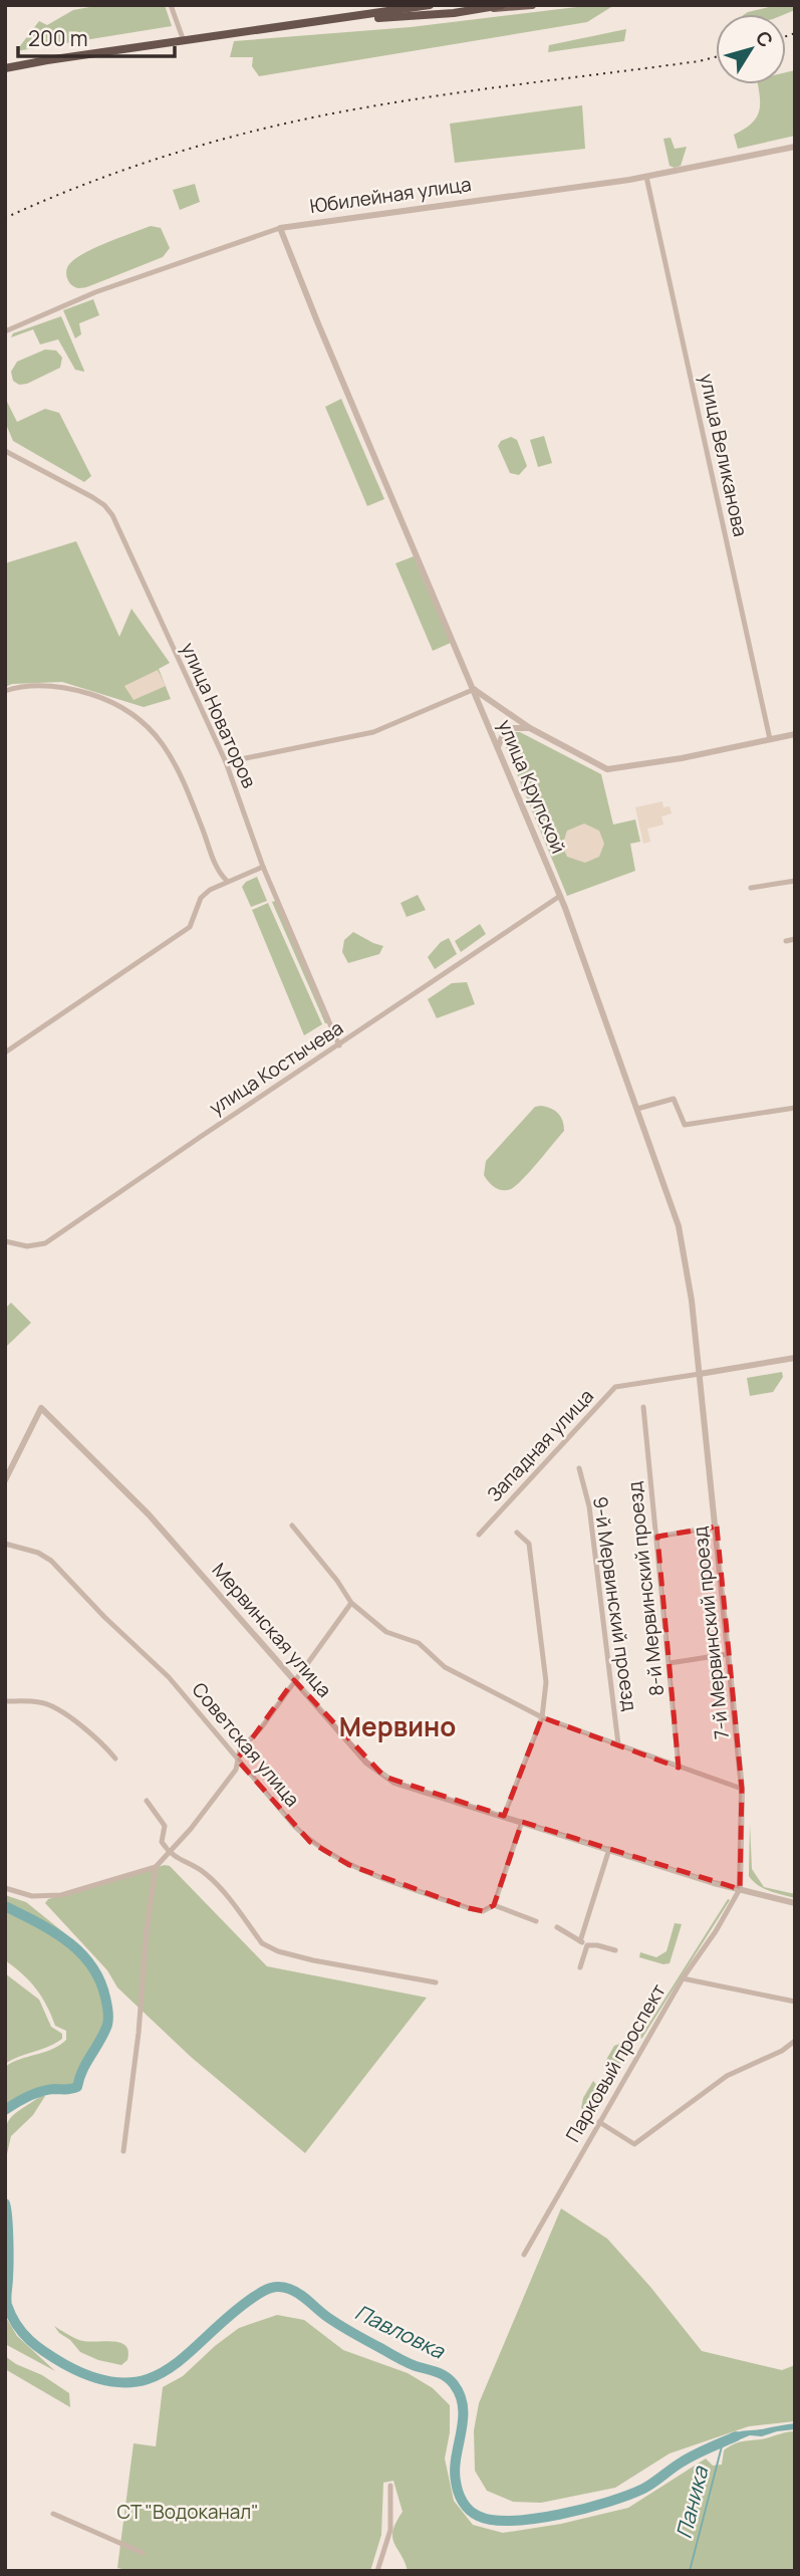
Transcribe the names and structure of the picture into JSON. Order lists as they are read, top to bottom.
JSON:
{
  "streets": {
    "street": [
      "Юбилейная улица",
      "улица Великанова",
      "улица Новаторов",
      "улица Крупской",
      "улица Костычева",
      "Западная улица",
      "8-й Мервинский проезд",
      "9-й Мервинский проезд",
      "Мервинская улица",
      "7-й Мервинский проезд",
      "Советская улица",
      "Парковый проспект"
    ]
  },
  "crossings": [
    ["Юбилейная улица", "улица Великанова"],
    ["Юбилейная улица", "улица Крупской"],
    ["улица Новаторов", "улица Костычева"],
    ["улица Крупской", "улица Костычева"],
    ["улица Крупской", "Западная улица"],
    ["улица Крупской", "7-й Мервинский проезд"],
    ["Западная улица", "7-й Мервинский проезд"],
    ["Мервинская улица", "7-й Мервинский проезд"],
    ["Мервинская улица", "Парковый проспект"],
    ["7-й Мервинский проезд", "Парковый проспект"]
  ],
  "districts": ["Мервино"],
  "water": ["Павловка", "Паника"],
  "parks": ["СТ \"Водоканал\""],
  "scale_bar": "200 m",
  "north": "top right"
}
